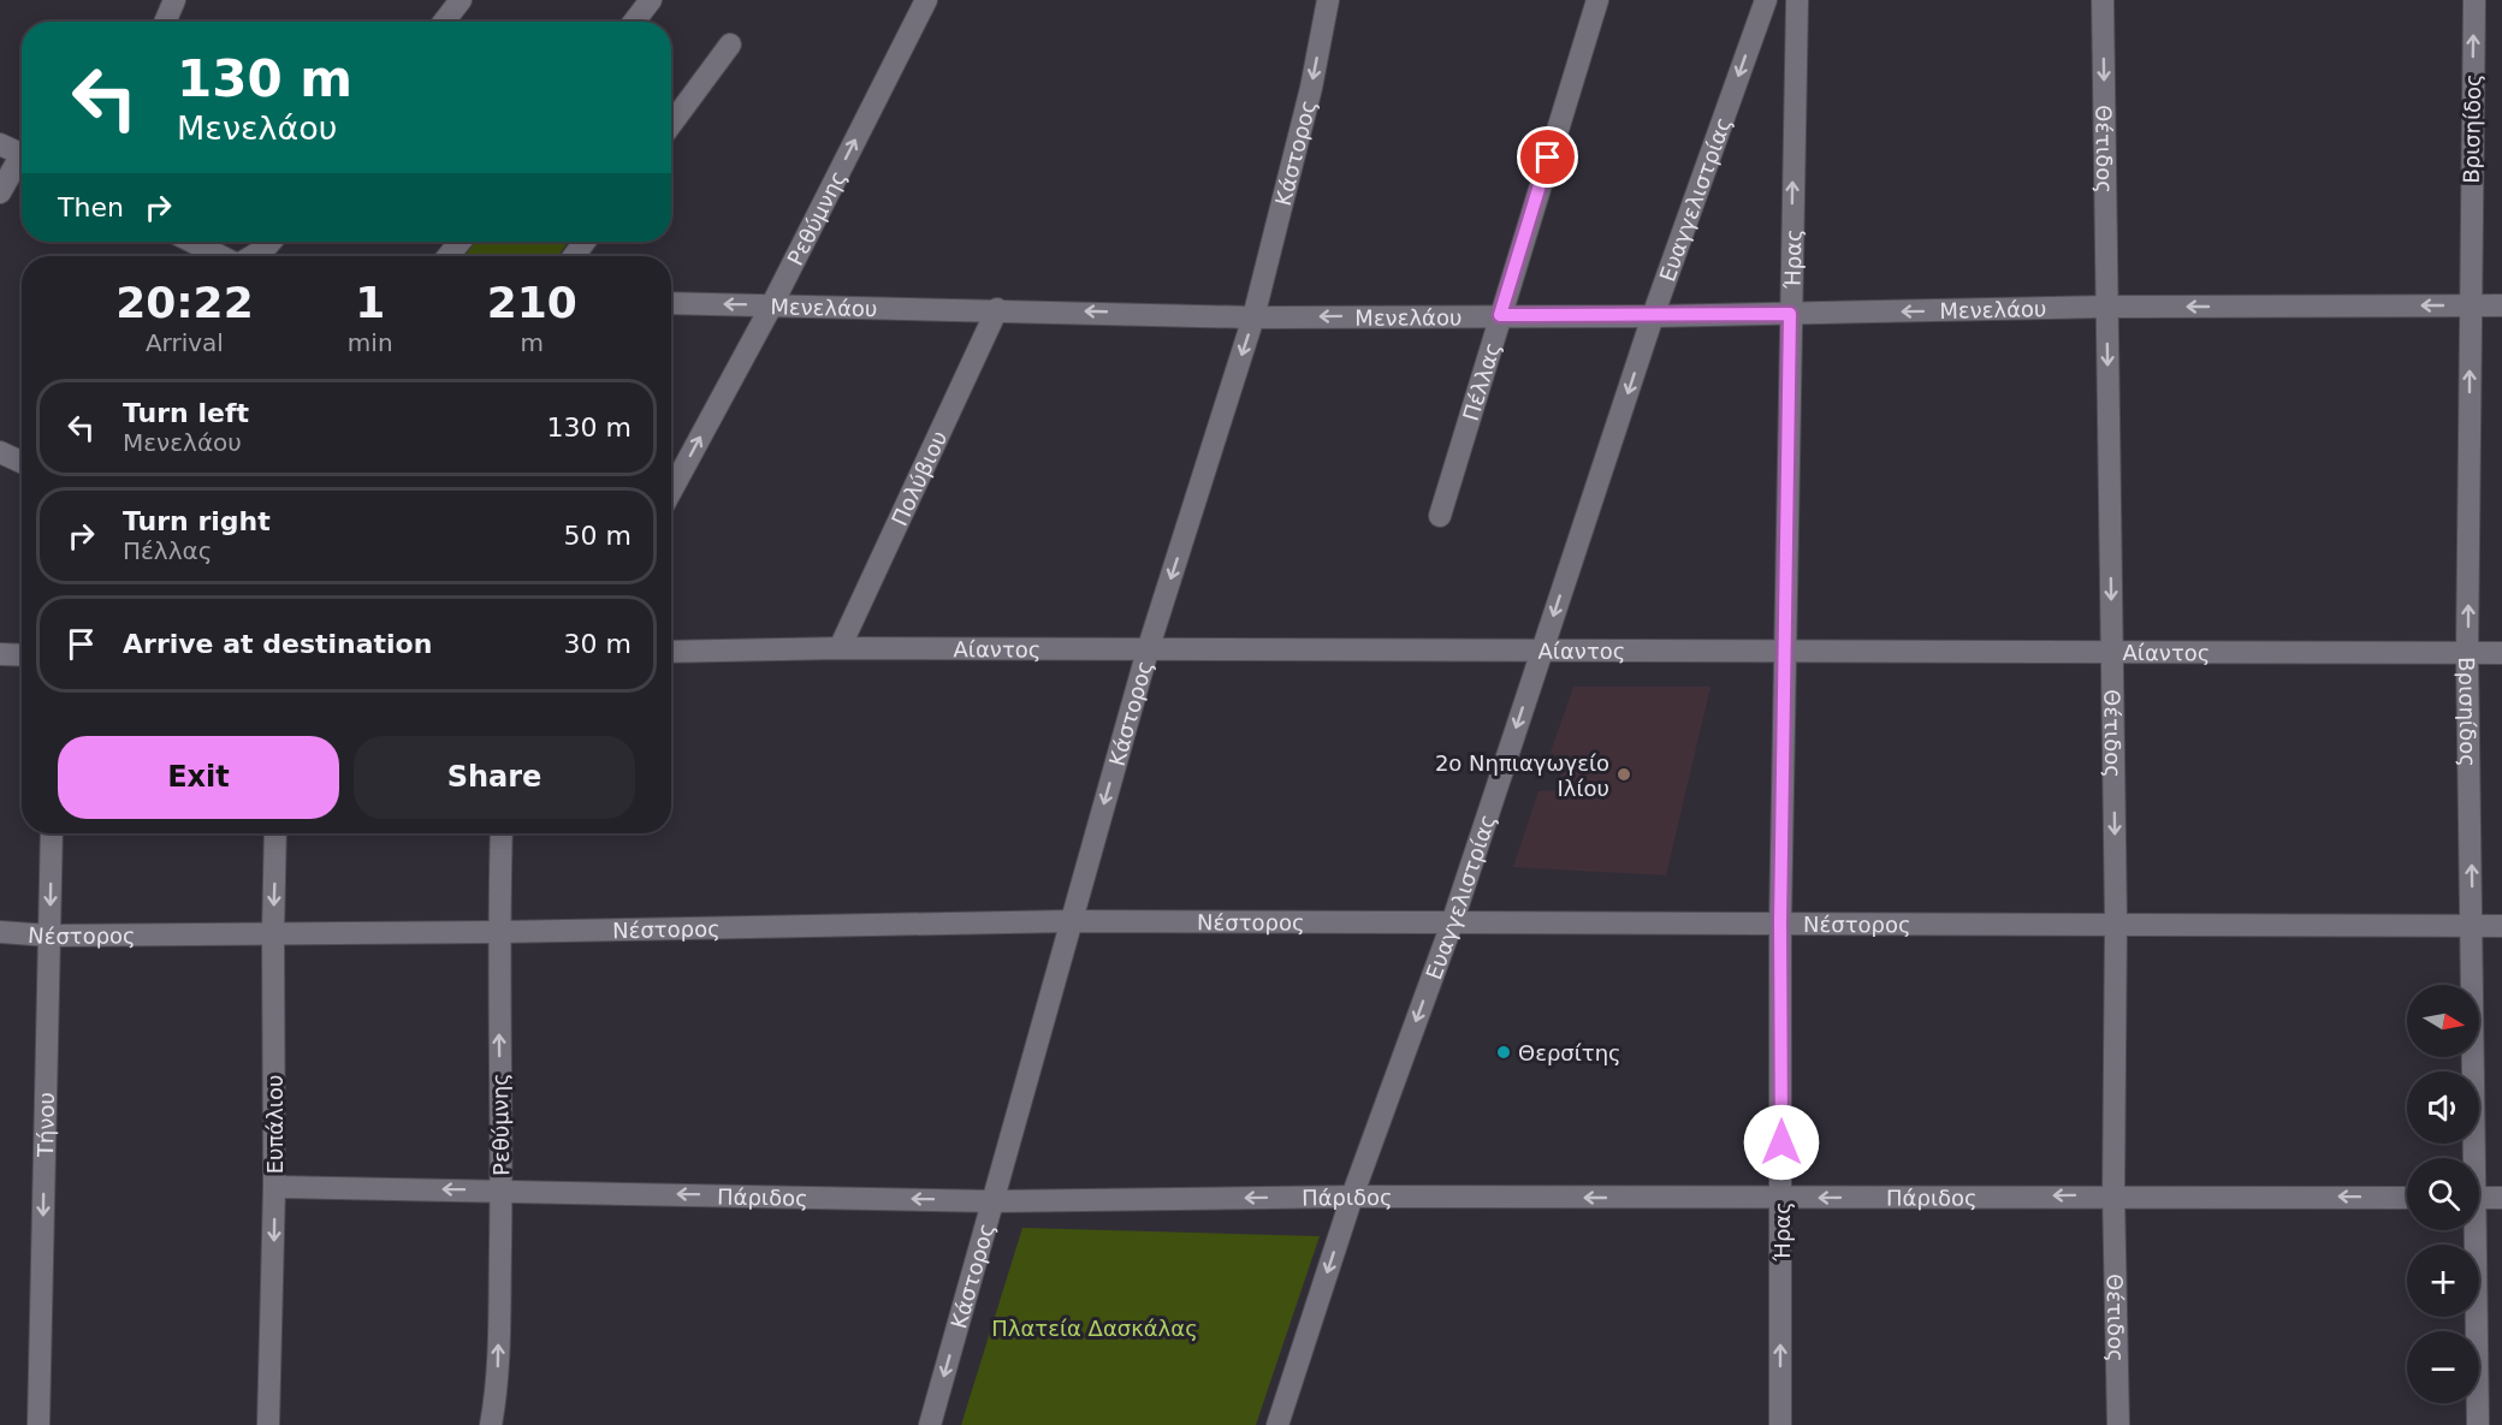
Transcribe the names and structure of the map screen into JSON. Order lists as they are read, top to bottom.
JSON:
{
  "streets": {
    "street": [
      "Βρισηίδος",
      "Θέτιδος",
      "Κάστορος",
      "Ευαγγελιστρίας",
      "Ρεθύμνης",
      "Ήρας",
      "Μενελάου",
      "Πέλλας",
      "Πολύβιου",
      "Αίαντος",
      "Νέστορος",
      "Τήνου",
      "Ευπάλιου",
      "Πάριδος"
    ]
  },
  "crossings": [
    ["Βρισηίδος", "Μενελάου"],
    ["Βρισηίδος", "Αίαντος"],
    ["Βρισηίδος", "Νέστορος"],
    ["Θέτιδος", "Μενελάου"],
    ["Θέτιδος", "Αίαντος"],
    ["Θέτιδος", "Νέστορος"],
    ["Θέτιδος", "Πάριδος"],
    ["Κάστορος", "Μενελάου"],
    ["Κάστορος", "Αίαντος"],
    ["Κάστορος", "Νέστορος"],
    ["Κάστορος", "Πάριδος"],
    ["Ευαγγελιστρίας", "Μενελάου"],
    ["Ευαγγελιστρίας", "Αίαντος"],
    ["Ευαγγελιστρίας", "Νέστορος"],
    ["Ευαγγελιστρίας", "Πάριδος"],
    ["Ρεθύμνης", "Μενελάου"],
    ["Ρεθύμνης", "Νέστορος"],
    ["Ρεθύμνης", "Πάριδος"],
    ["Ήρας", "Μενελάου"],
    ["Ήρας", "Αίαντος"],
    ["Ήρας", "Νέστορος"],
    ["Ήρας", "Πάριδος"],
    ["Μενελάου", "Πέλλας"],
    ["Μενελάου", "Πολύβιου"],
    ["Πολύβιου", "Αίαντος"],
    ["Νέστορος", "Τήνου"],
    ["Νέστορος", "Ευπάλιου"],
    ["Ευπάλιου", "Πάριδος"]
  ],
  "one_way": [
    "Βρισηίδος",
    "Θέτιδος",
    "Κάστορος",
    "Ευαγγελιστρίας",
    "Ρεθύμνης",
    "Ήρας",
    "Μενελάου",
    "Τήνου",
    "Ευπάλιου",
    "Πάριδος"
  ],
  "parks": ["Πλατεία Δασκάλας"],
  "places": ["2ο Νηπιαγωγείο Ιλίου", "Θερσίτης"],
  "north": "right",
  "page": {
    "turn": ["130 m", "Μενελάου"],
    "then": "Then",
    "eta": [
      "20:22",
      "Arrival",
      "1",
      "min",
      "210",
      "m"
    ],
    "list": [
      {
        "name": "Turn left",
        "note": "Μενελάου",
        "value": "130 m"
      },
      {
        "name": "Turn right",
        "note": "Πέλλας",
        "value": "50 m"
      },
      {
        "name": "Arrive at destination",
        "value": "30 m"
      }
    ],
    "buttons": ["Exit", "Share"],
    "map_buttons": ["+", "−"]
  }
}
